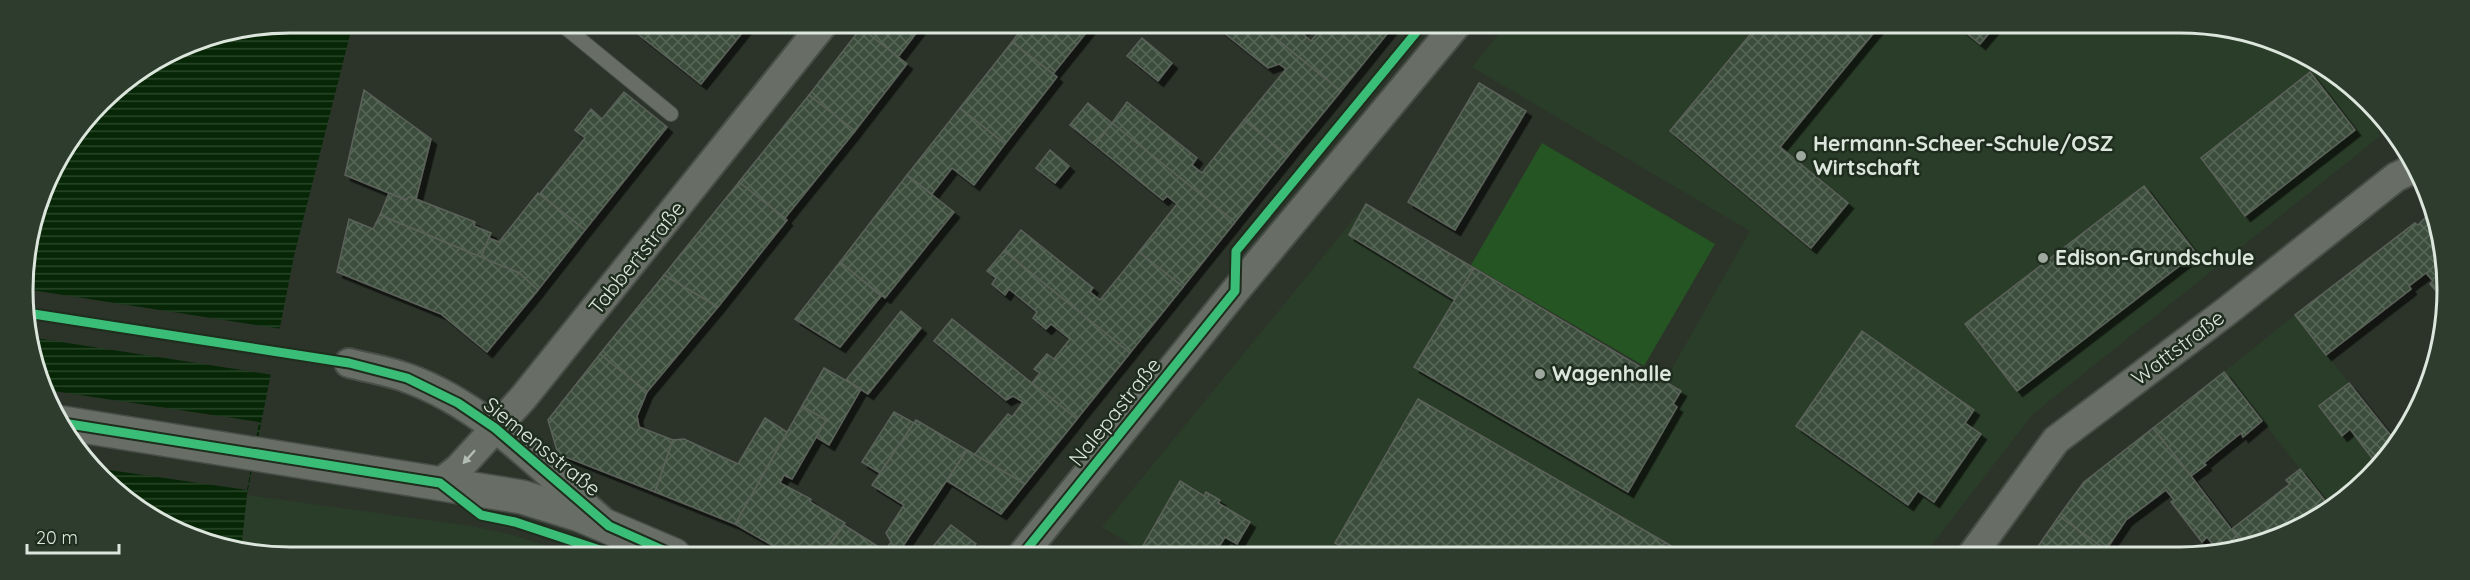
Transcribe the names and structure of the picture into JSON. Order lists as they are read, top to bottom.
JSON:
{
  "streets": {
    "main road": ["Siemensstraße"],
    "street": ["Tabbertstraße", "Wattstraße", "Nalepastraße"]
  },
  "crossings": [
    ["Tabbertstraße", "Siemensstraße"]
  ],
  "places": ["Hermann-Scheer-Schule/OSZ Wirtschaft", "Edison-Grundschule", "Wagenhalle"],
  "scale_bar": "20 m"
}
